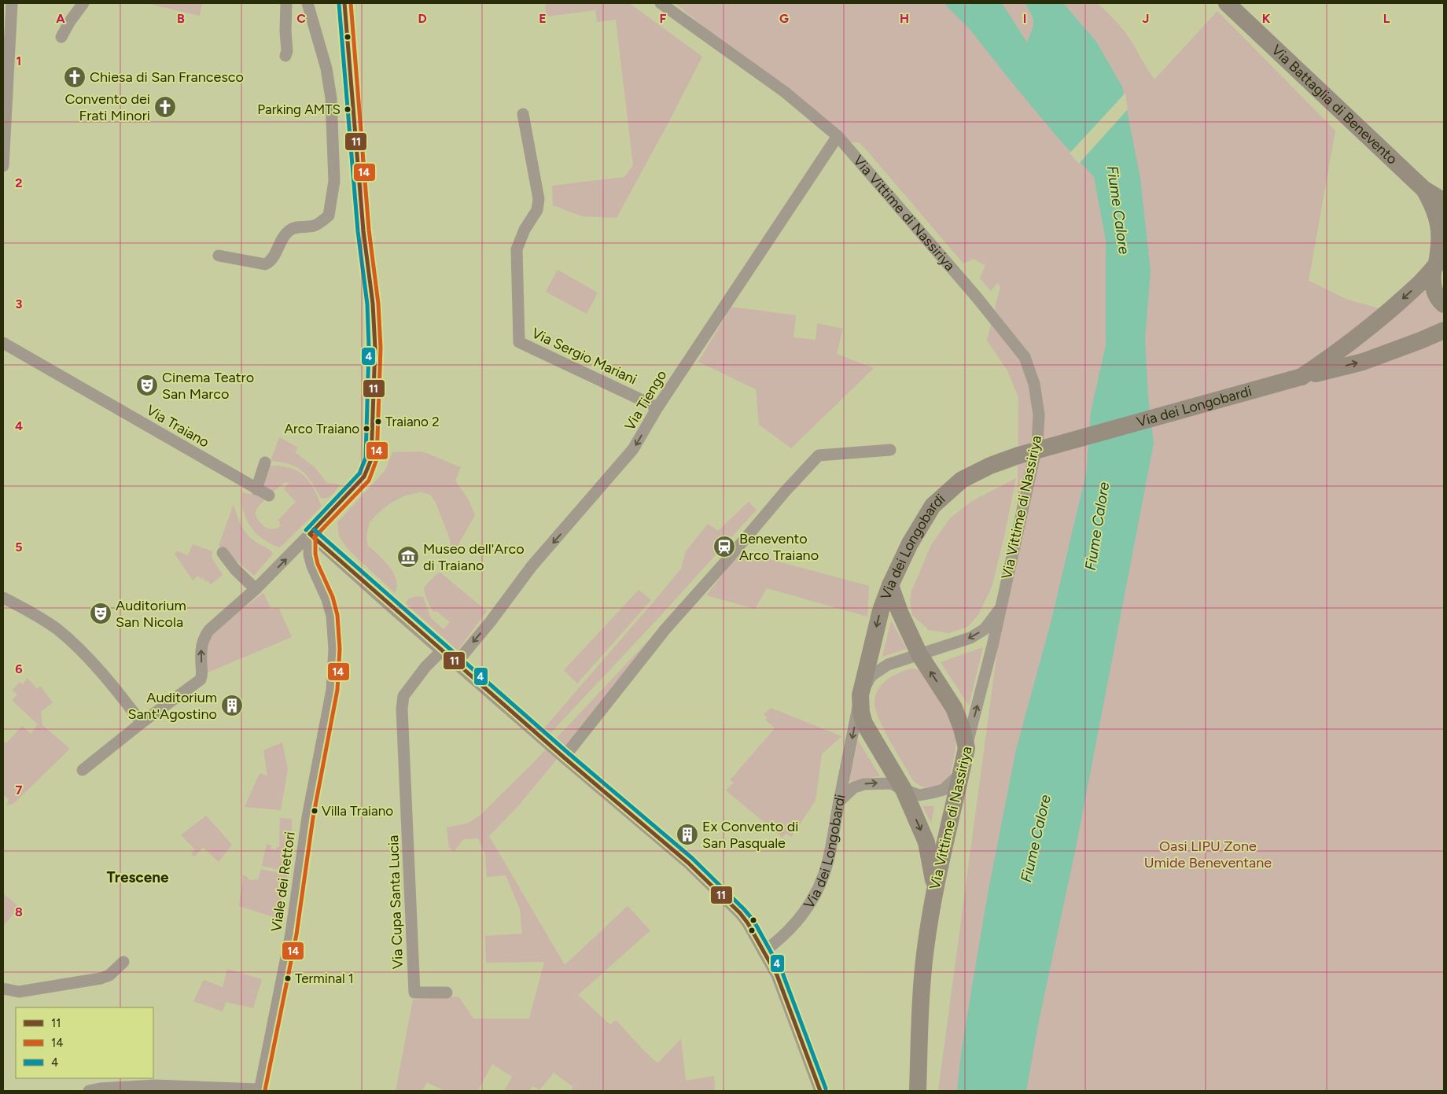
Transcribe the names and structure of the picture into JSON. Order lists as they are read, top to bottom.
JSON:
{
  "streets": {
    "main road": ["Via Battaglia di Benevento", "Via Vittime di Nassiriya", "Via dei Longobardi"],
    "street": [
      "Via Sergio Mariani",
      "Via Tiengo",
      "Via Traiano",
      "Viale dei Rettori",
      "Via Cupa Santa Lucia"
    ]
  },
  "crossings": [
    ["Via Battaglia di Benevento", "Via dei Longobardi"],
    ["Via Vittime di Nassiriya", "Via Tiengo"],
    ["Via Vittime di Nassiriya", "Via dei Longobardi"],
    ["Via Sergio Mariani", "Via Tiengo"]
  ],
  "one_way": ["Via Tiengo"],
  "districts": ["Trescene"],
  "water": ["Fiume Calore"],
  "parks": ["Oasi LIPU Zone Umide Beneventane"],
  "places": {
    "church": ["Chiesa di San Francesco", "Convento dei Frati Minori"],
    "other": [
      "Parking AMTS",
      "Traiano 2",
      "Arco Traiano",
      "Villa Traiano",
      "Terminal 1"
    ],
    "theatre": ["Cinema Teatro San Marco", "Auditorium San Nicola"],
    "station": ["Benevento Arco Traiano"],
    "museum": ["Museo dell'Arco di Traiano"],
    "building": ["Auditorium Sant'Agostino", "Ex Convento di San Pasquale"]
  },
  "lines": ["transit line 11", "transit line 14", "transit line 4"],
  "legend": ["11", "14", "4"],
  "grid": {
    "columns": [
      "A",
      "B",
      "C",
      "D",
      "E",
      "F",
      "G",
      "H",
      "I",
      "J",
      "K",
      "L"
    ],
    "rows": [
      "1",
      "2",
      "3",
      "4",
      "5",
      "6",
      "7",
      "8"
    ]
  }
}
